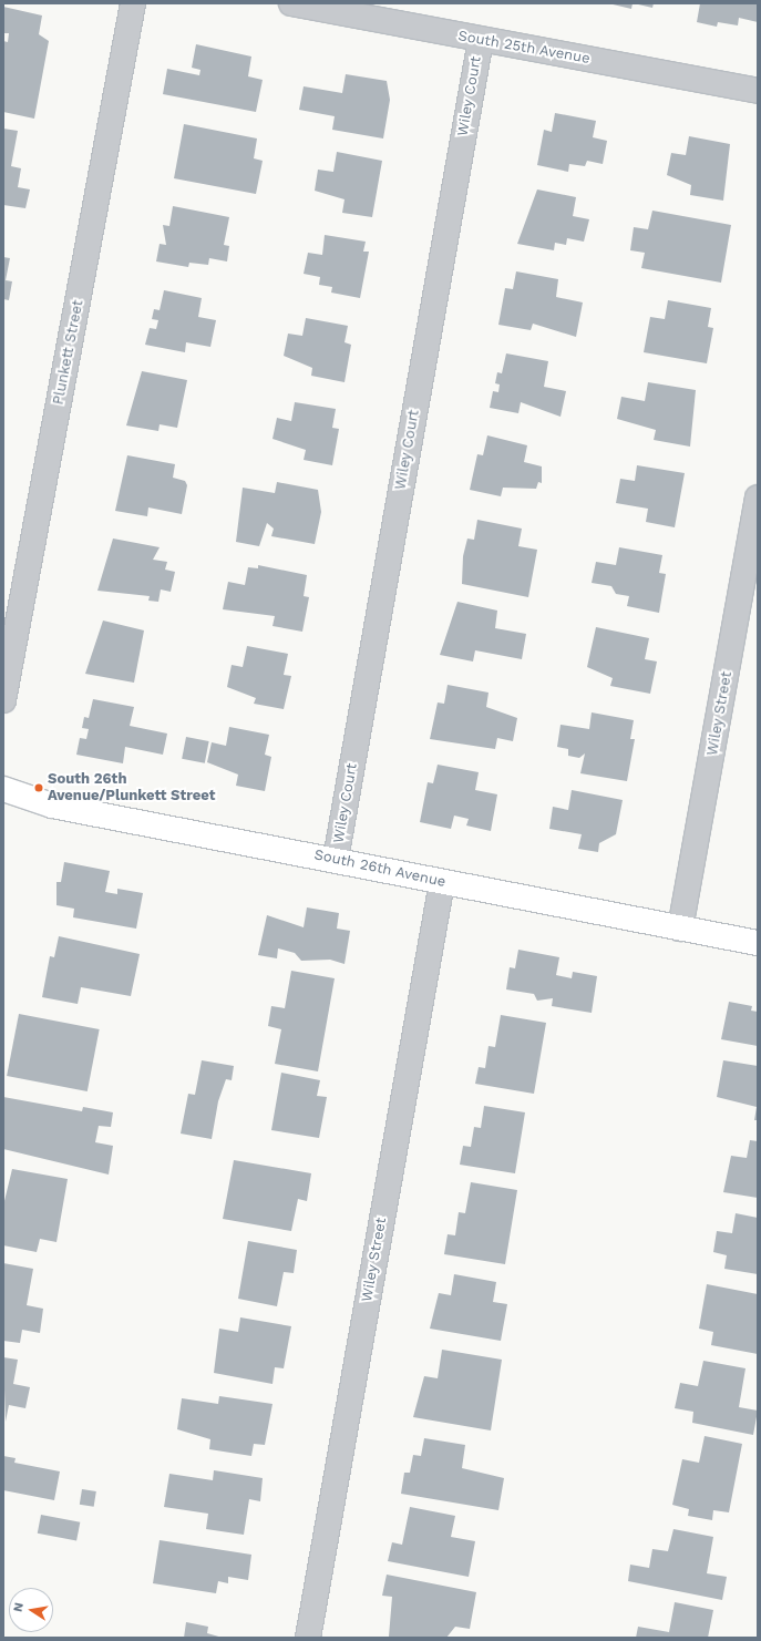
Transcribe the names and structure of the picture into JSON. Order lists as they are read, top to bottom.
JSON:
{
  "streets": {
    "street": [
      "South 25th Avenue",
      "Wiley Court",
      "Plunkett Street",
      "Wiley Street",
      "South 26th Avenue"
    ]
  },
  "crossings": [
    ["South 25th Avenue", "Wiley Court"],
    ["Wiley Court", "South 26th Avenue"],
    ["Wiley Street", "South 26th Avenue"]
  ],
  "places": ["South 26th Avenue/Plunkett Street"],
  "north": "left"
}
